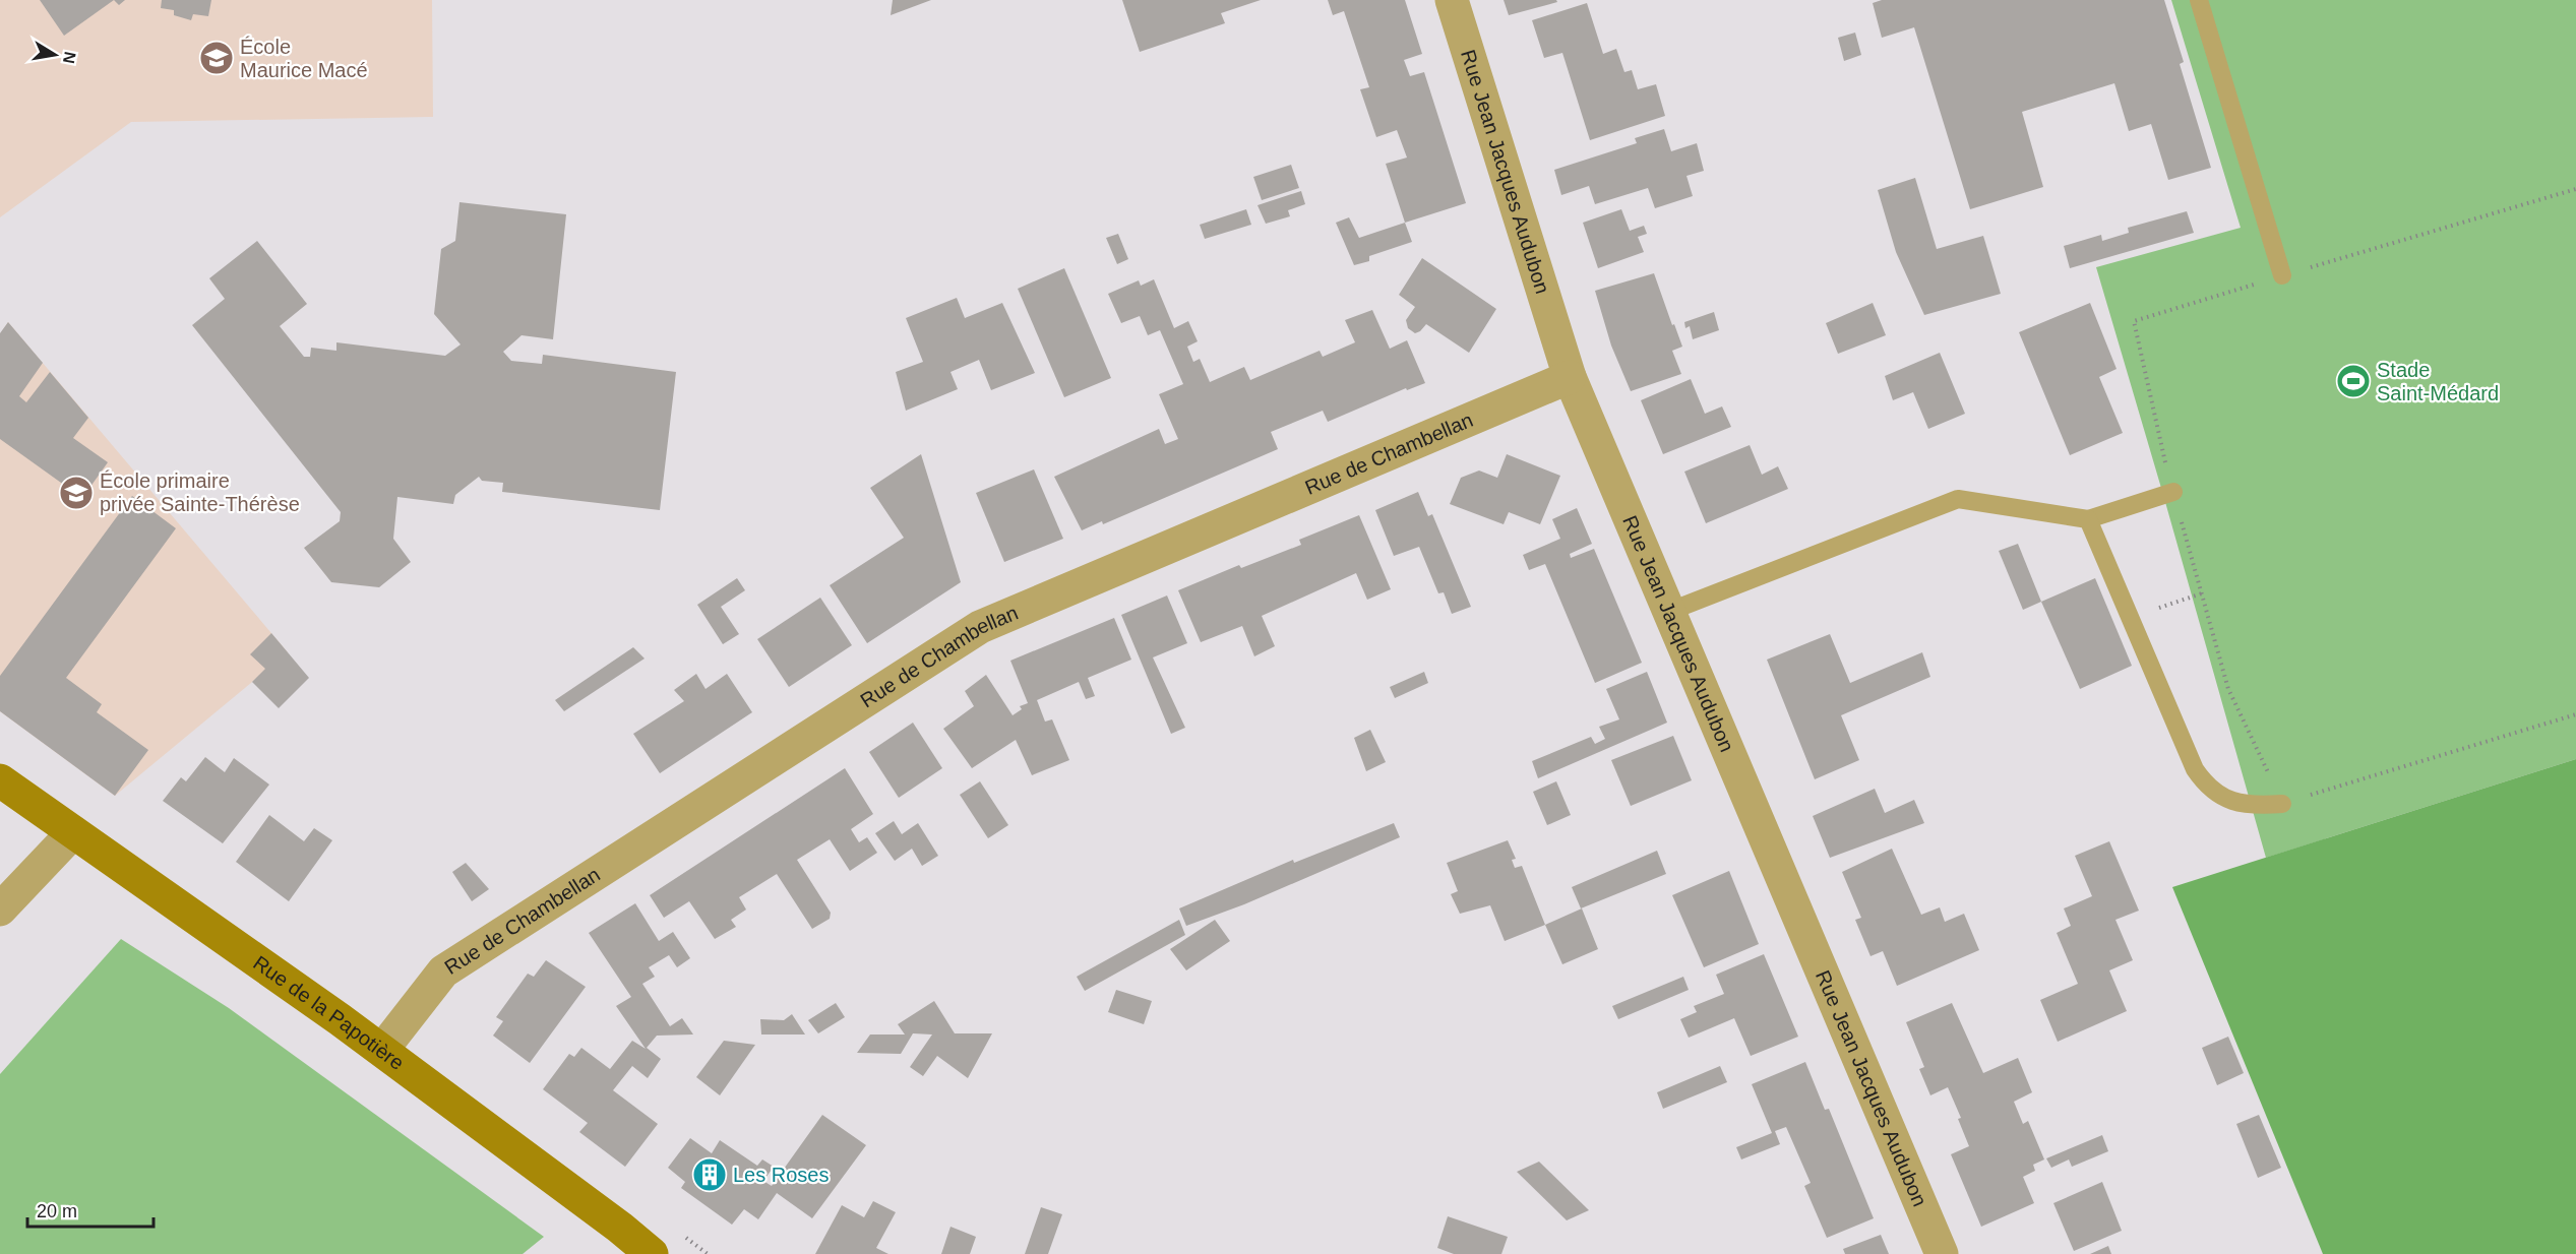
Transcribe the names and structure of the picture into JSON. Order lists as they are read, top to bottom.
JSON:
{
  "streets": {
    "street": ["Rue Jean Jacques Audubon", "Rue de Chambellan", "Rue de la Papotière"]
  },
  "crossings": [
    ["Rue Jean Jacques Audubon", "Rue de Chambellan"],
    ["Rue de Chambellan", "Rue de la Papotière"]
  ],
  "places": {
    "school or university": ["École Maurice Macé", "École primaire privée Sainte-Thérèse"],
    "sports": ["Stade Saint-Médard"],
    "building": ["Les Roses"]
  },
  "scale_bar": "20 m",
  "north": "right"
}
